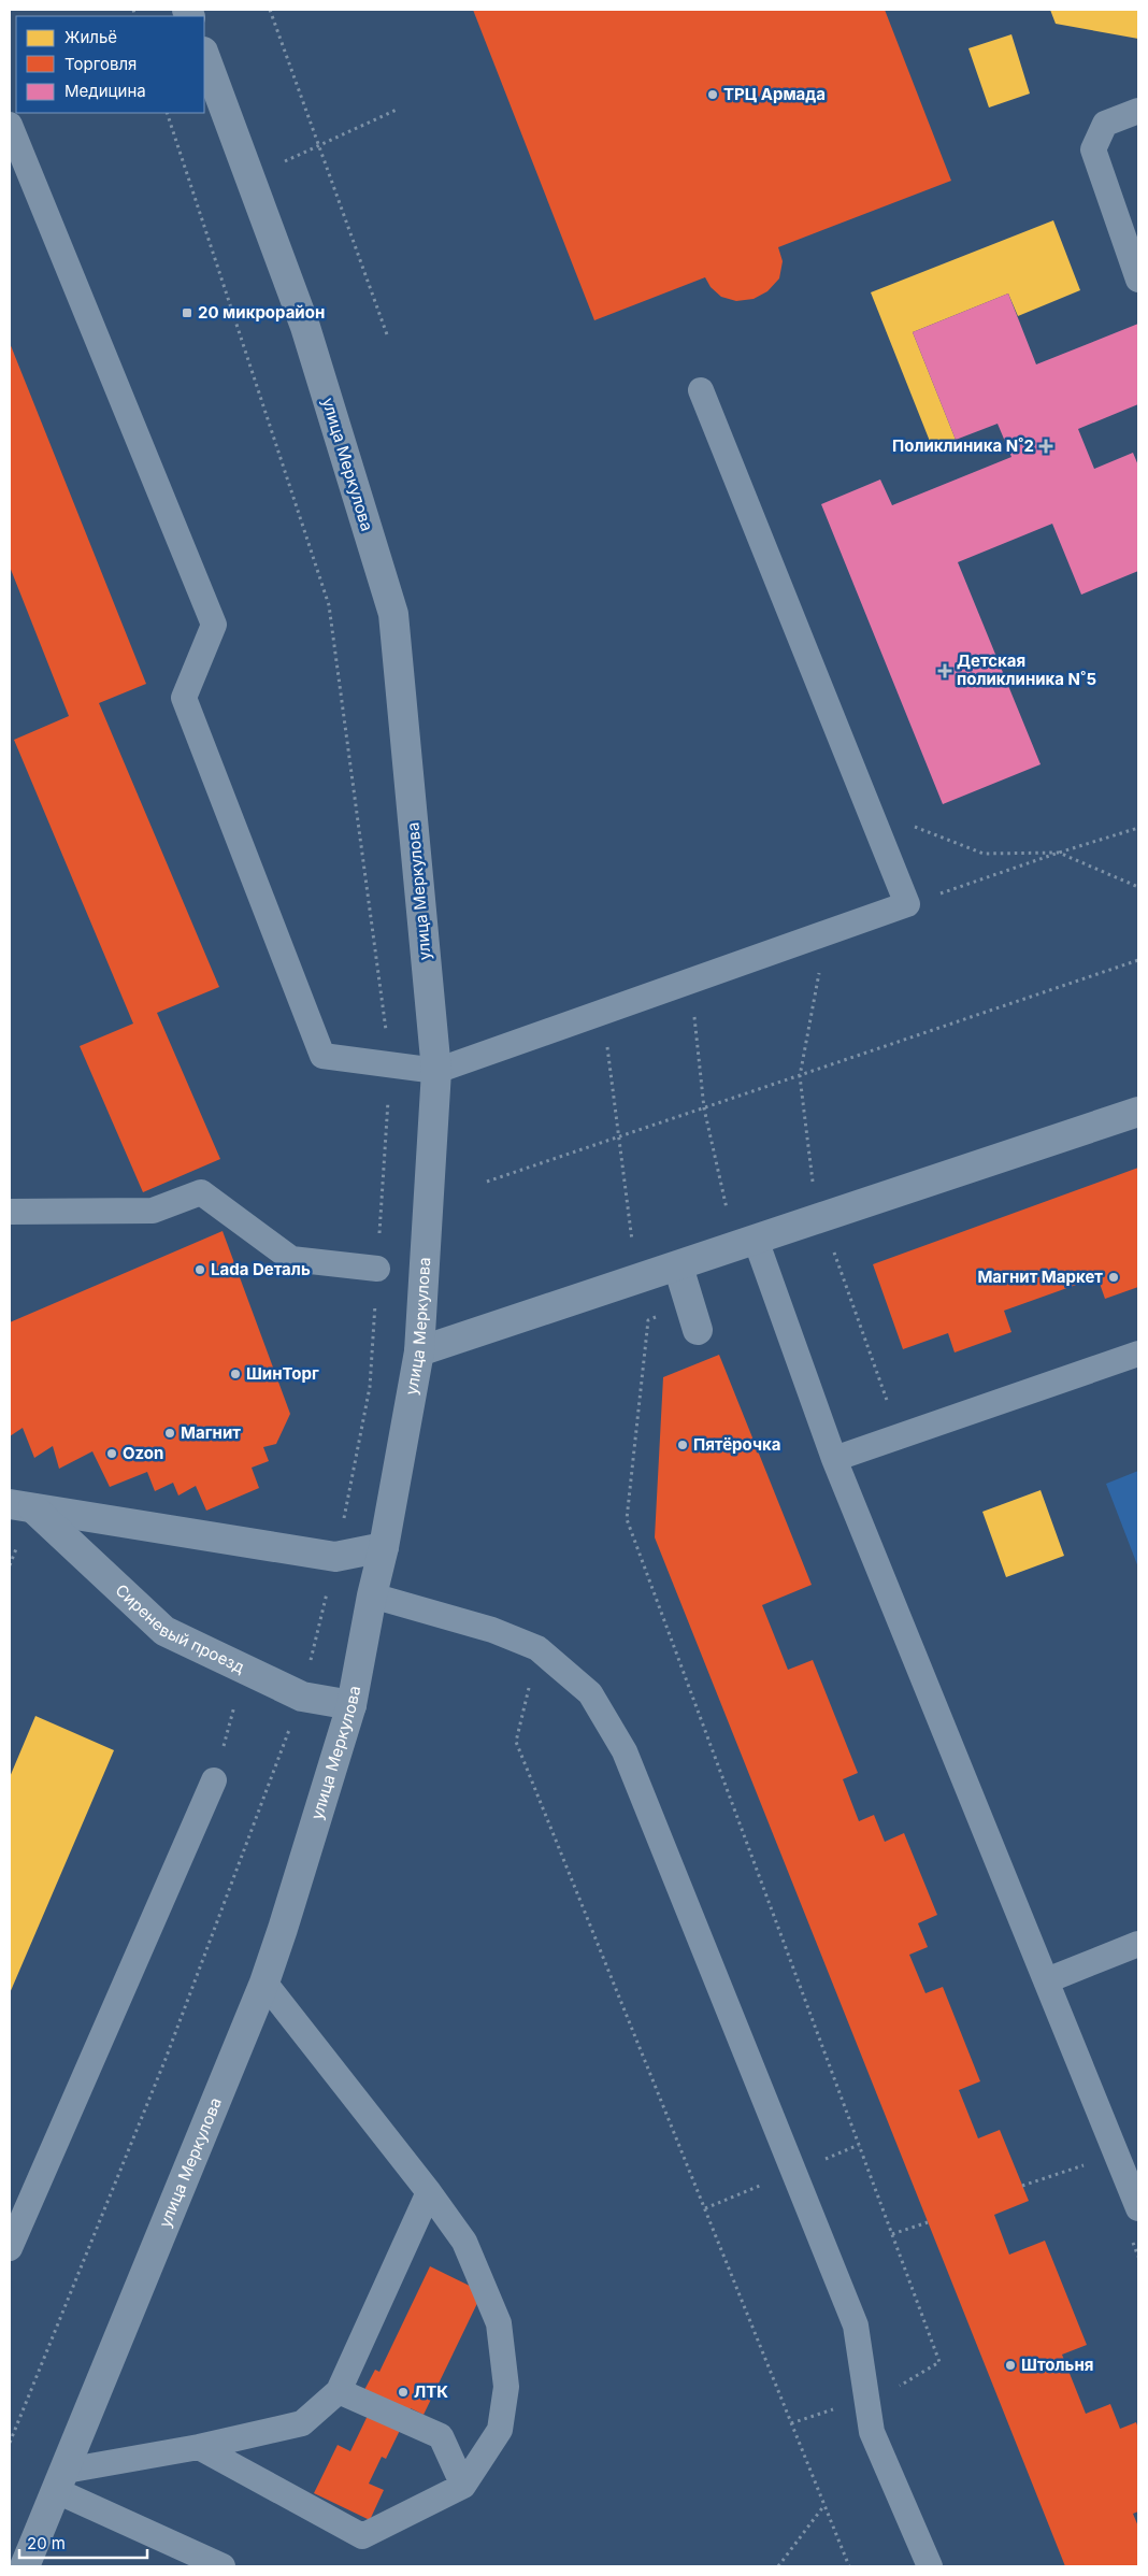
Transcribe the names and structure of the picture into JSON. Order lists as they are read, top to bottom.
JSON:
{
  "streets": {
    "street": ["улица Меркулова", "Сиреневый проезд"]
  },
  "crossings": [
    ["улица Меркулова", "Сиреневый проезд"]
  ],
  "places": {
    "other": [
      "ТРЦ Армада",
      "Lada Dеталь",
      "Магнит Маркет",
      "ШинТорг",
      "Магнит",
      "Пятёрочка",
      "Ozon",
      "Штольня",
      "ЛТК"
    ],
    "transit": ["20 микрорайон"],
    "health": ["Поликлиника N˚2", "Детская поликлиника N˚5"]
  },
  "legend": ["Жильё", "Торговля", "Медицина"],
  "scale_bar": "20 m"
}
